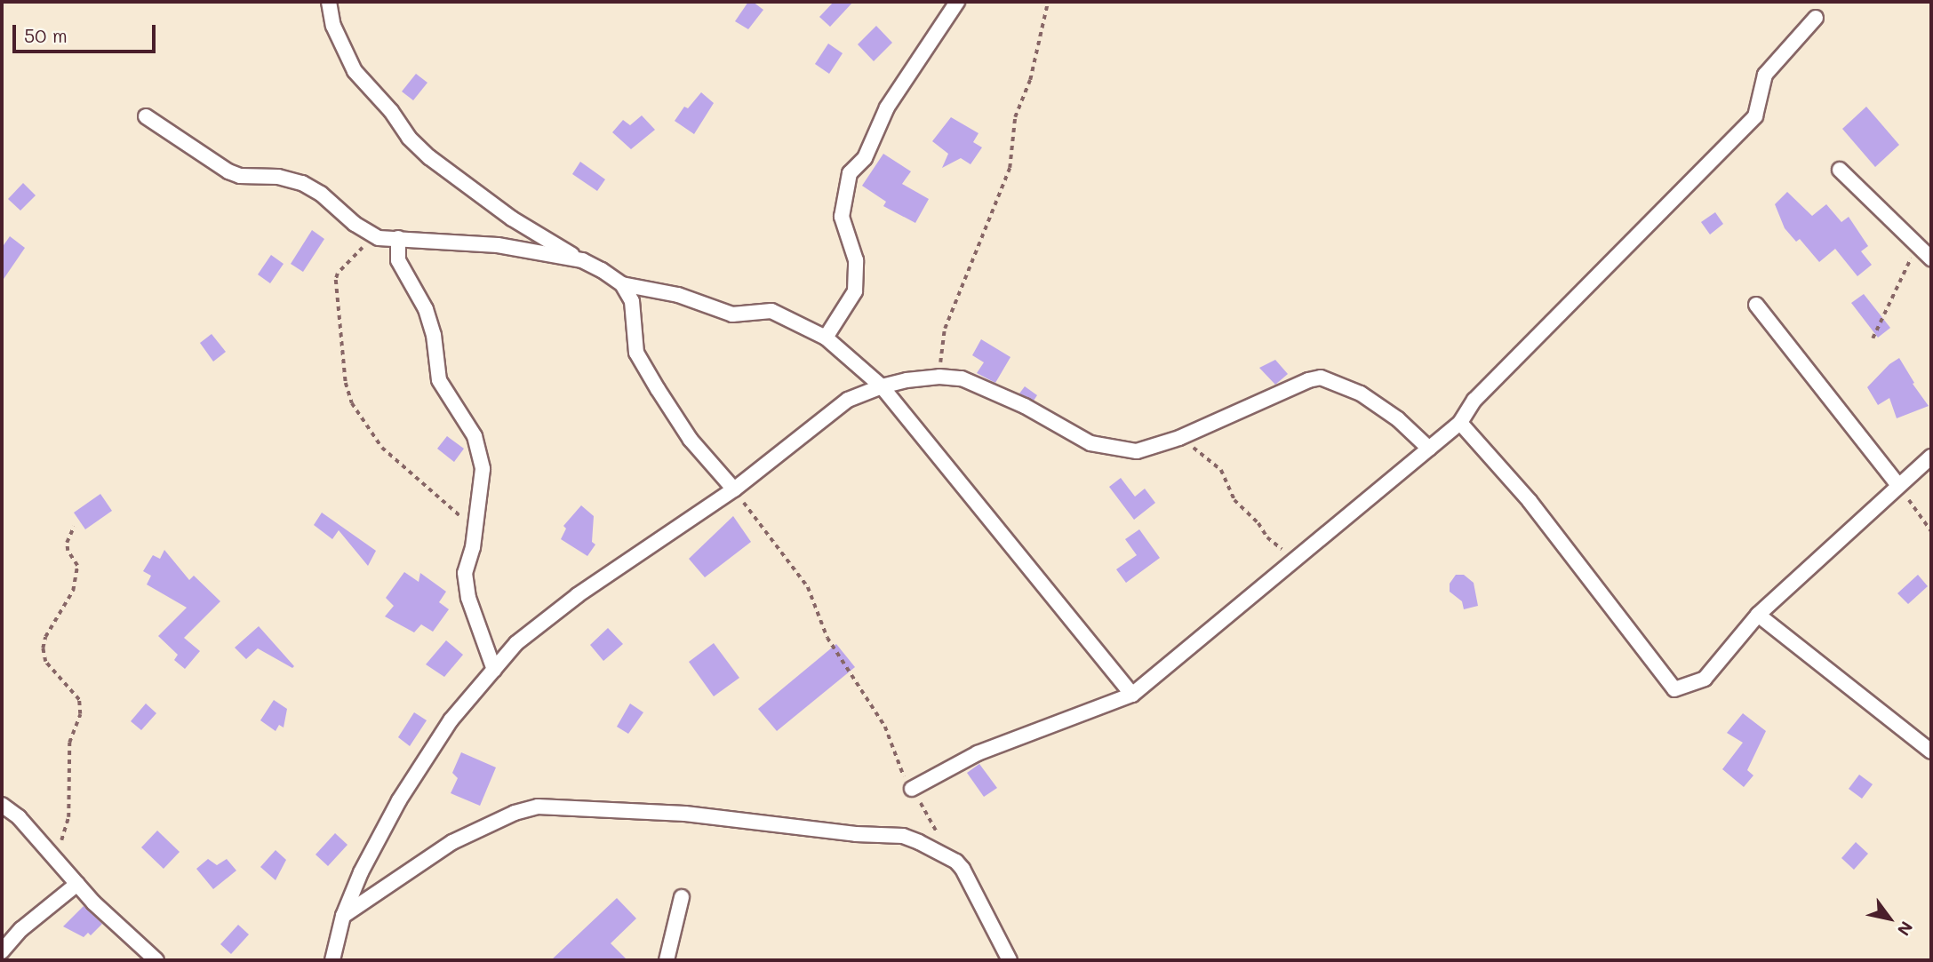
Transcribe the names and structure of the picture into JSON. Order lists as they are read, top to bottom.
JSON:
{
  "scale_bar": "50 m",
  "north": "bottom right"
}
